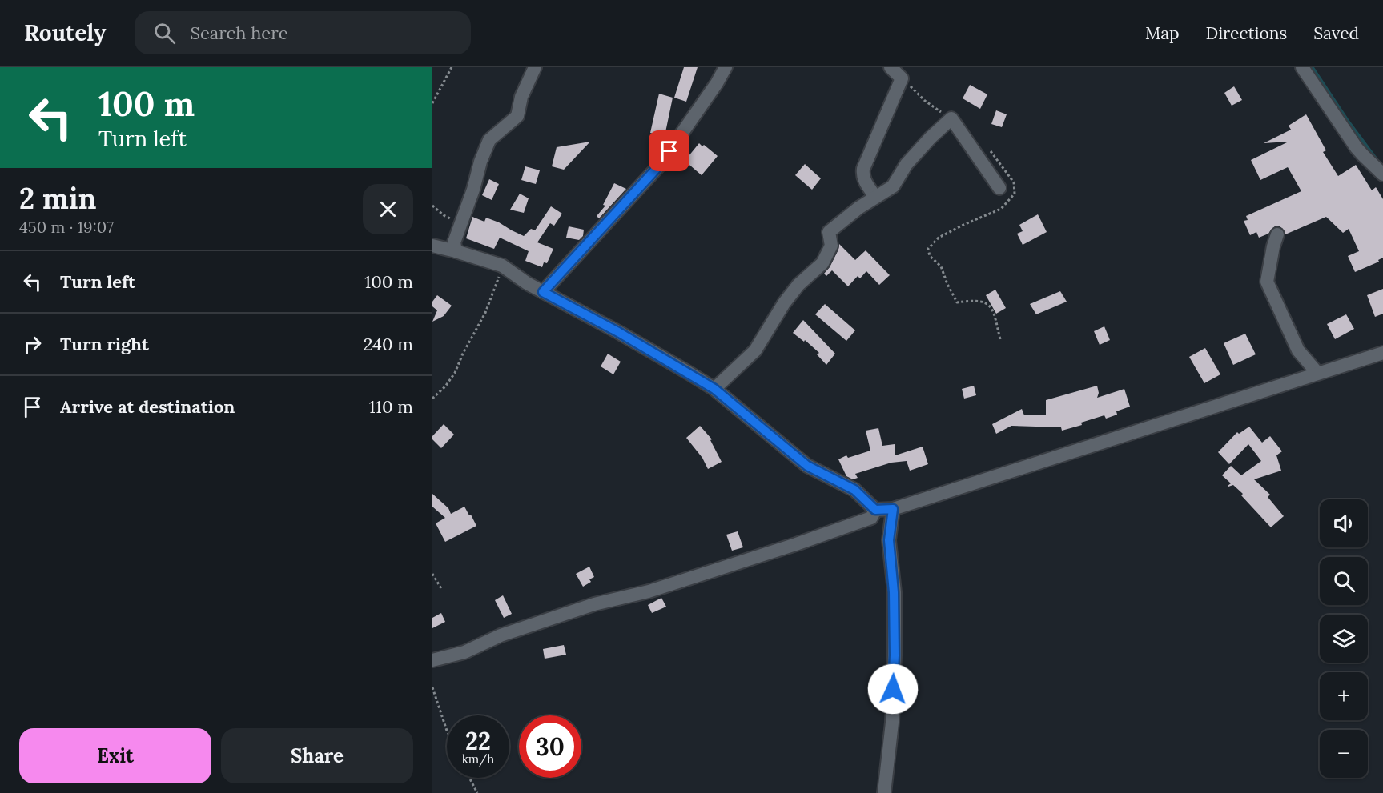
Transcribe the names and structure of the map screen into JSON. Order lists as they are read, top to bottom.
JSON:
{
  "page": {
    "header": "Routely",
    "search": "Search here",
    "nav": ["Map", "Directions", "Saved"],
    "turn": ["100 m", "Turn left"],
    "heading": ["2 min", "450 m · 19:07"],
    "list": [
      {
        "name": "Turn left",
        "value": "100 m"
      },
      {
        "name": "Turn right",
        "value": "240 m"
      },
      {
        "name": "Arrive at destination",
        "value": "110 m"
      }
    ],
    "map_buttons": ["+", "−"],
    "speed": "22 km/h",
    "limit": "30",
    "buttons": ["Exit", "Share"]
  }
}
